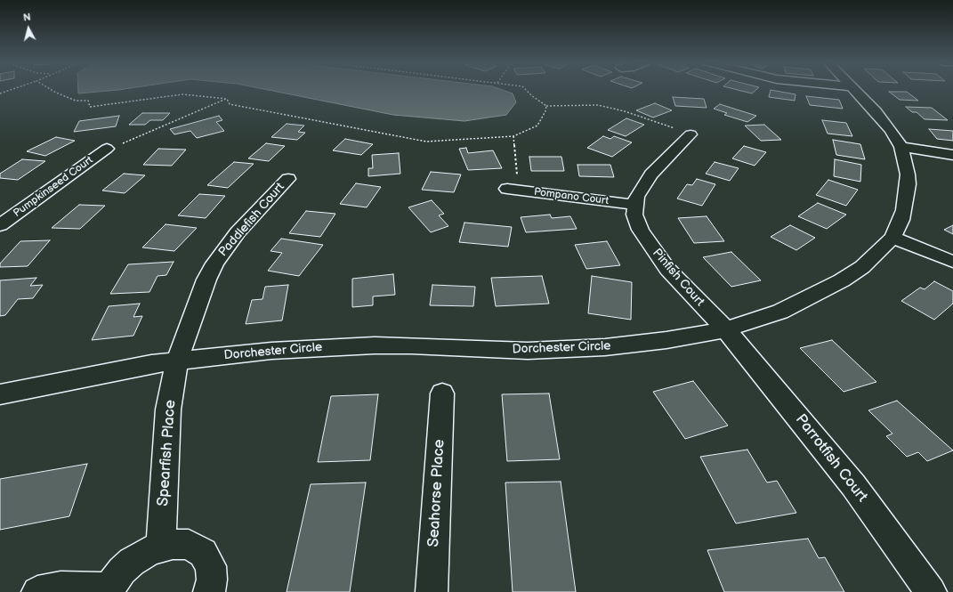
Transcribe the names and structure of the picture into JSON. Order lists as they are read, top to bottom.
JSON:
{
  "streets": {
    "street": [
      "Pumpkinseed Court",
      "Pompano Court",
      "Paddlefish Court",
      "Pinfish Court",
      "Dorchester Circle",
      "Spearfish Place",
      "Parrotfish Court",
      "Seahorse Place"
    ]
  },
  "crossings": [
    ["Pompano Court", "Pinfish Court"],
    ["Paddlefish Court", "Dorchester Circle"],
    ["Paddlefish Court", "Spearfish Place"],
    ["Pinfish Court", "Dorchester Circle"],
    ["Pinfish Court", "Parrotfish Court"],
    ["Dorchester Circle", "Spearfish Place"],
    ["Dorchester Circle", "Parrotfish Court"]
  ],
  "north": "top"
}
